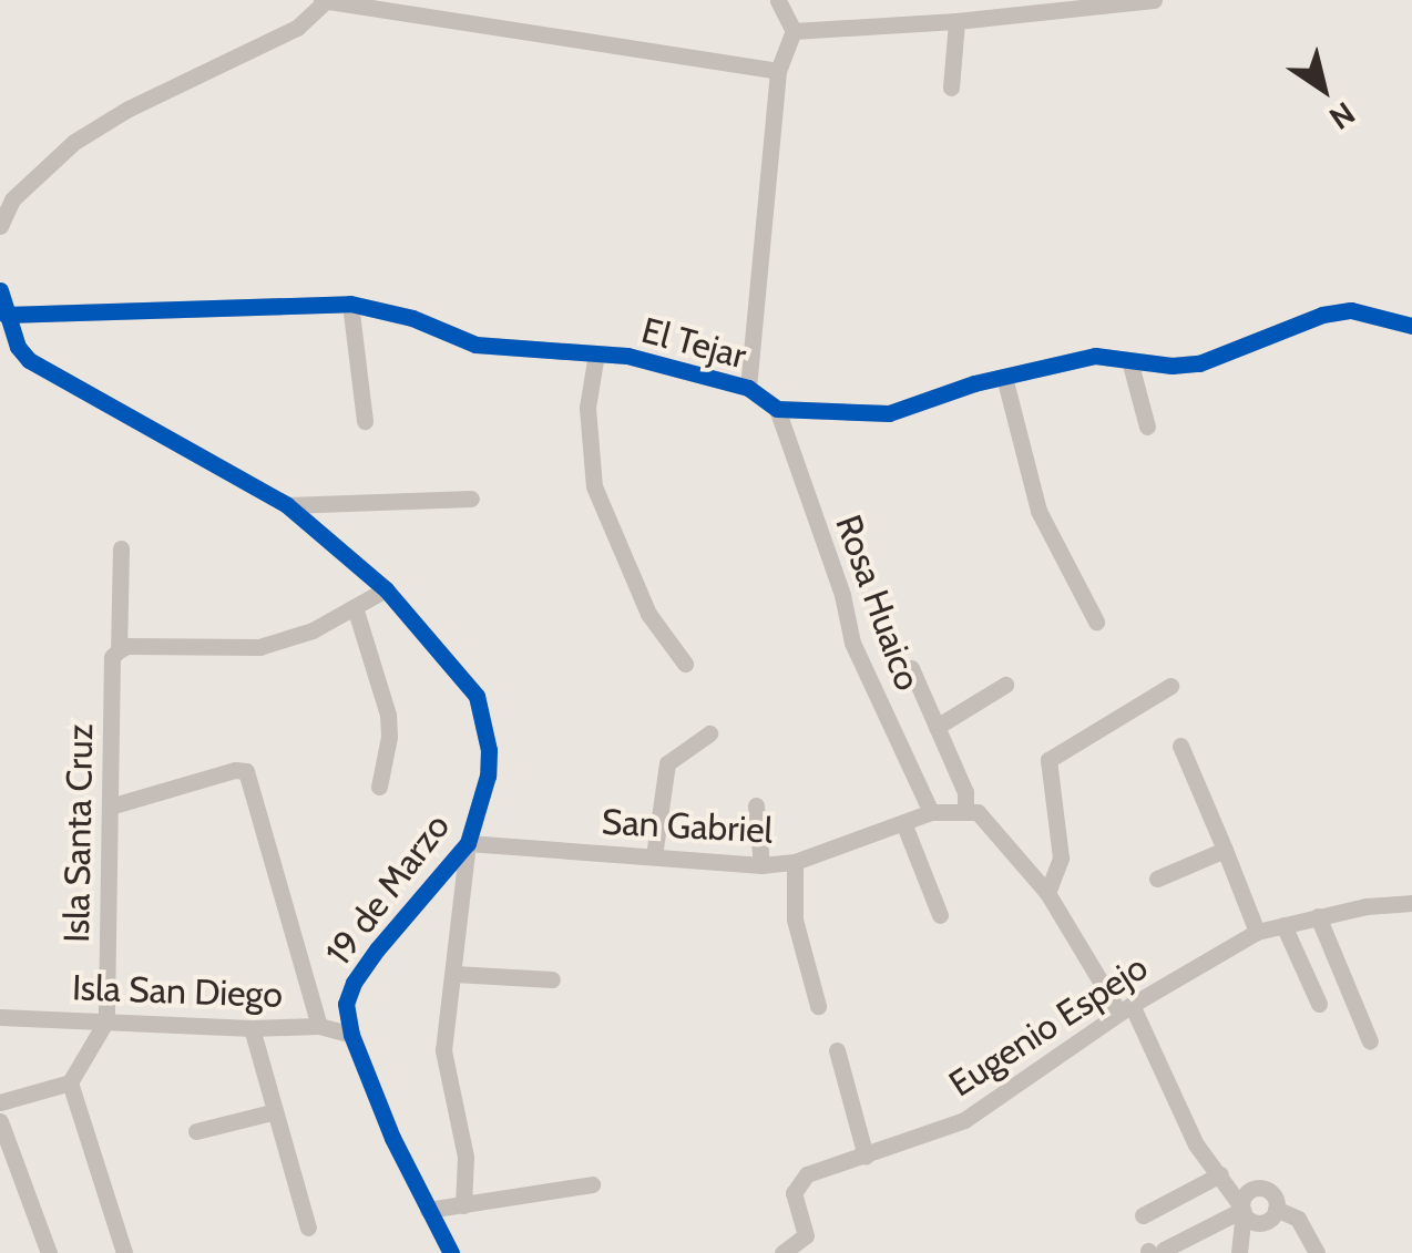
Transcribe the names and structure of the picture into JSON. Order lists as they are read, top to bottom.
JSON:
{
  "streets": {
    "street": [
      "El Tejar",
      "Rosa Huaico",
      "San Gabriel",
      "Isla Santa Cruz",
      "19 de Marzo",
      "Isla San Diego",
      "Eugenio Espejo"
    ]
  },
  "crossings": [
    ["El Tejar", "Rosa Huaico"],
    ["El Tejar", "19 de Marzo"],
    ["Rosa Huaico", "San Gabriel"],
    ["San Gabriel", "19 de Marzo"],
    ["Isla Santa Cruz", "Isla San Diego"],
    ["19 de Marzo", "Isla San Diego"]
  ],
  "north": "bottom right"
}
